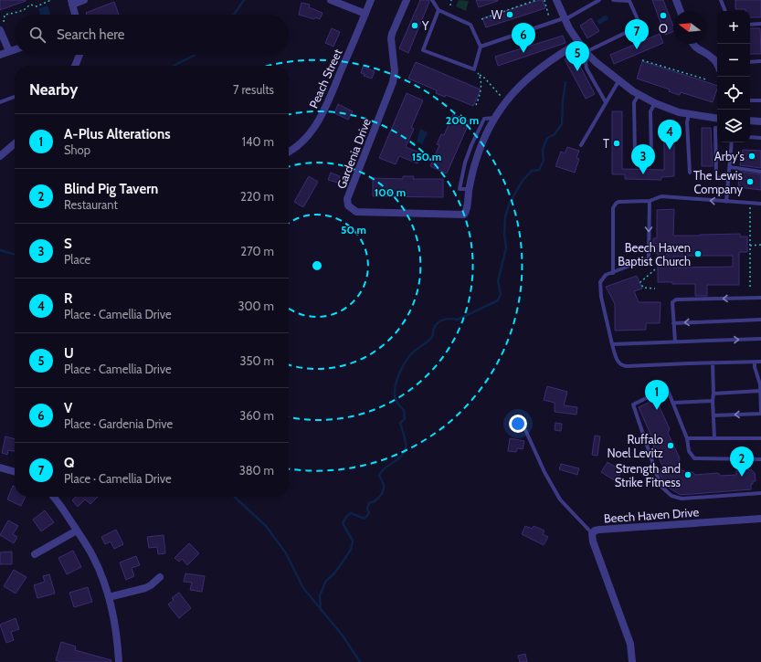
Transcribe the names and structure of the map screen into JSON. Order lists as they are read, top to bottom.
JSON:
{
  "streets": {
    "street": ["Peach Street", "Gardenia Drive", "Beech Haven Drive"]
  },
  "places": [
    "W",
    "O",
    "Y",
    "T",
    "Arby's",
    "The Lewis Company",
    "Beech Haven Baptist Church",
    "Ruffalo Noel Levitz",
    "Strength and Strike Fitness"
  ],
  "north": "left",
  "page": {
    "map_buttons": ["+", "−"],
    "search": "Search here",
    "pins": [
      "7",
      "6",
      "5",
      "4",
      "3",
      "1",
      "2"
    ],
    "heading": ["Nearby", "7 results"],
    "list": [
      {
        "mark": "1",
        "name": "A-Plus Alterations",
        "note": "Shop",
        "value": "140 m"
      },
      {
        "mark": "2",
        "name": "Blind Pig Tavern",
        "note": "Restaurant",
        "value": "220 m"
      },
      {
        "mark": "3",
        "name": "S",
        "note": "Place",
        "value": "270 m"
      },
      {
        "mark": "4",
        "name": "R",
        "note": "Place · Camellia Drive",
        "value": "300 m"
      },
      {
        "mark": "5",
        "name": "U",
        "note": "Place · Camellia Drive",
        "value": "350 m"
      },
      {
        "mark": "6",
        "name": "V",
        "note": "Place · Gardenia Drive",
        "value": "360 m"
      },
      {
        "mark": "7",
        "name": "Q",
        "note": "Place · Camellia Drive",
        "value": "380 m"
      }
    ]
  },
  "rings": [
    "200 m",
    "150 m",
    "100 m",
    "50 m"
  ]
}
